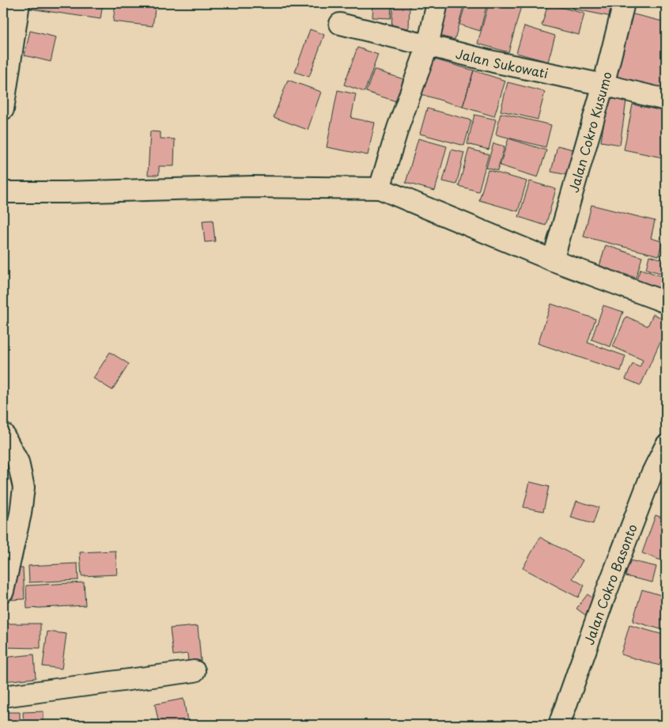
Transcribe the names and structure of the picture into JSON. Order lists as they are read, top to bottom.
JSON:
{
  "streets": {
    "street": ["Jalan Sukowati", "Jalan Cokro Kusumo", "Jalan Cokro Basonto"]
  },
  "crossings": [
    ["Jalan Sukowati", "Jalan Cokro Kusumo"]
  ]
}
